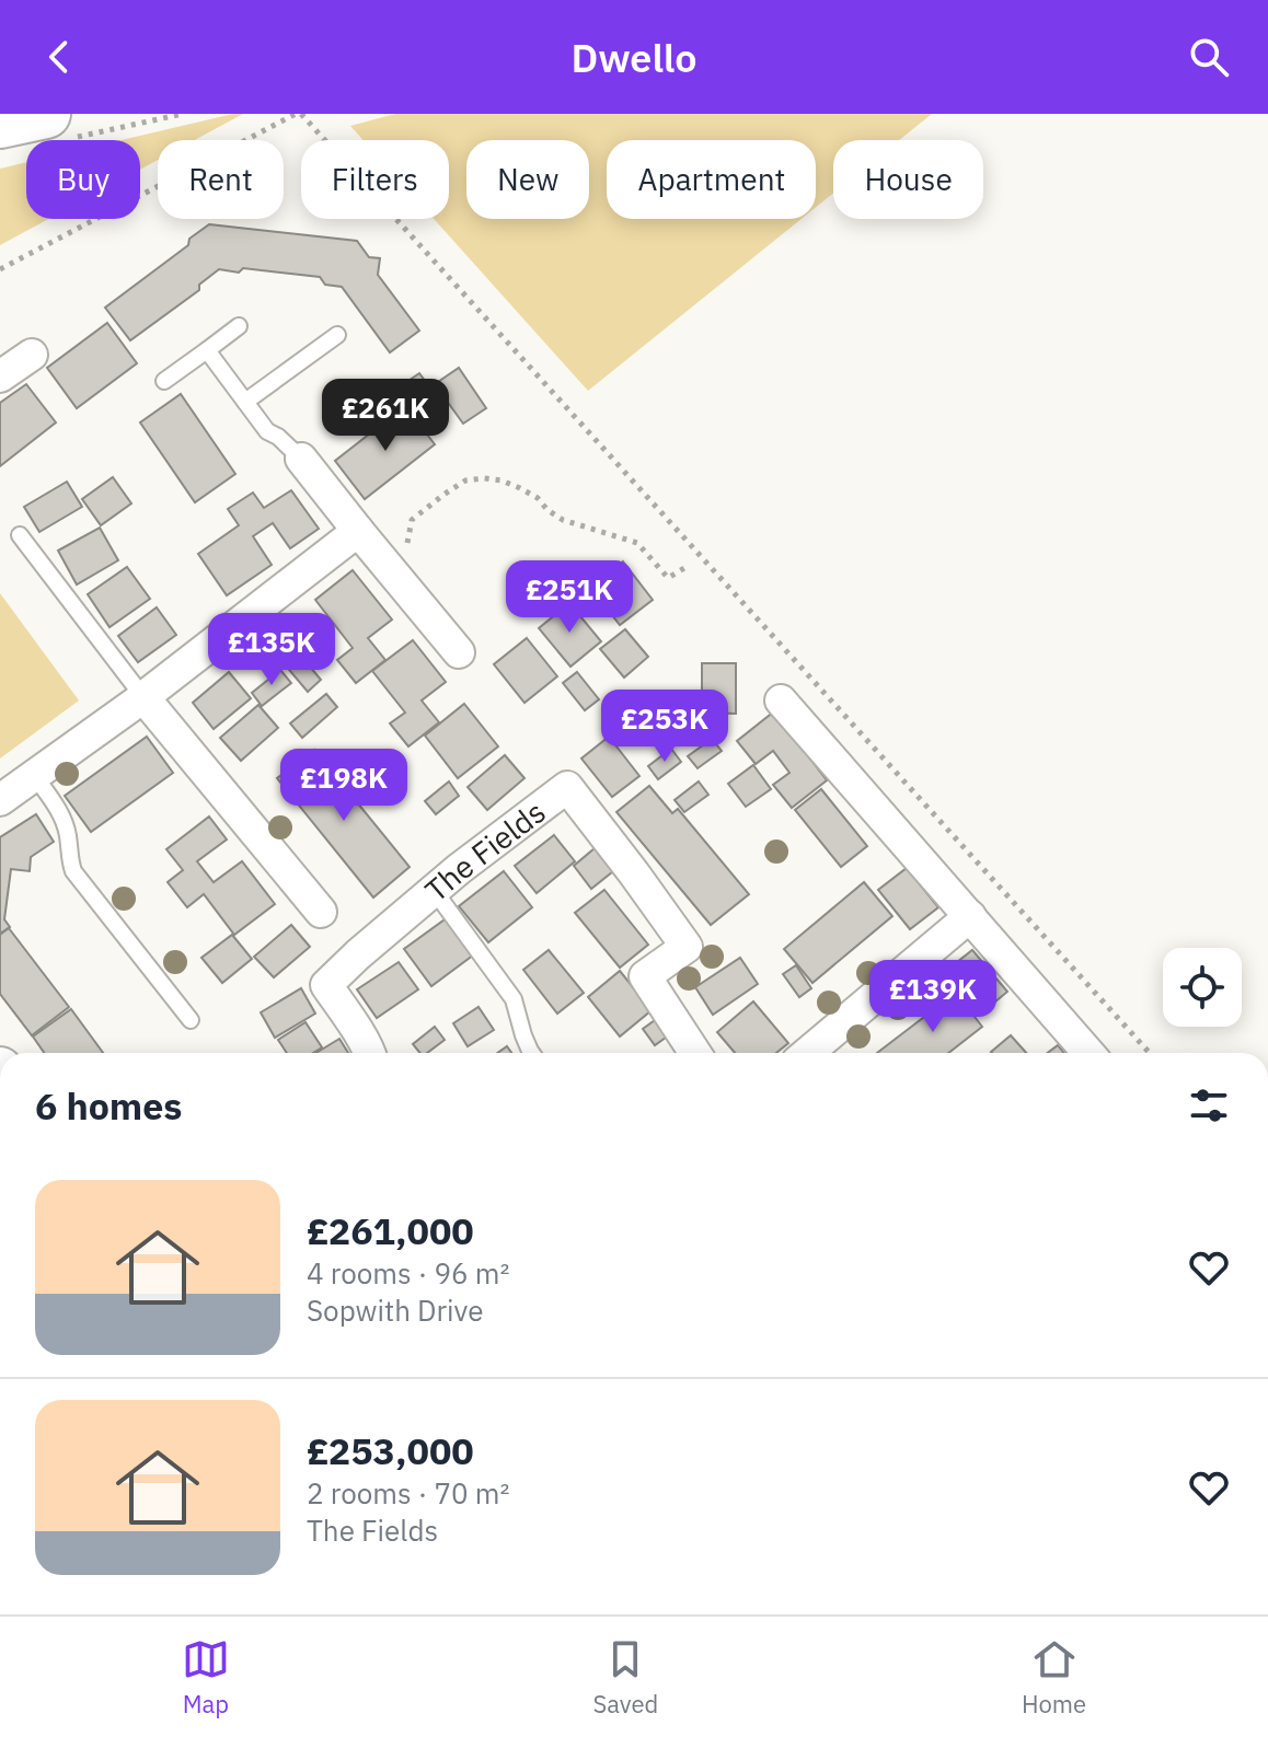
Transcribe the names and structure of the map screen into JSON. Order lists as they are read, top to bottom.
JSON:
{
  "streets": {
    "street": ["The Fields"]
  },
  "page": {
    "header": "Dwello",
    "chip": [
      "Buy",
      "Rent",
      "Filters",
      "New",
      "Apartment",
      "House"
    ],
    "price": [
      "£261K",
      "£251K",
      "£135K",
      "£253K",
      "£198K",
      "£139K"
    ],
    "heading": "6 homes",
    "list": [
      {
        "name": "£261,000",
        "note": "4 rooms · 96 m² · Sopwith Drive"
      },
      {
        "name": "£253,000",
        "note": "2 rooms · 70 m² · The Fields"
      }
    ],
    "tabs": ["Map", "Saved", "Home"]
  }
}
